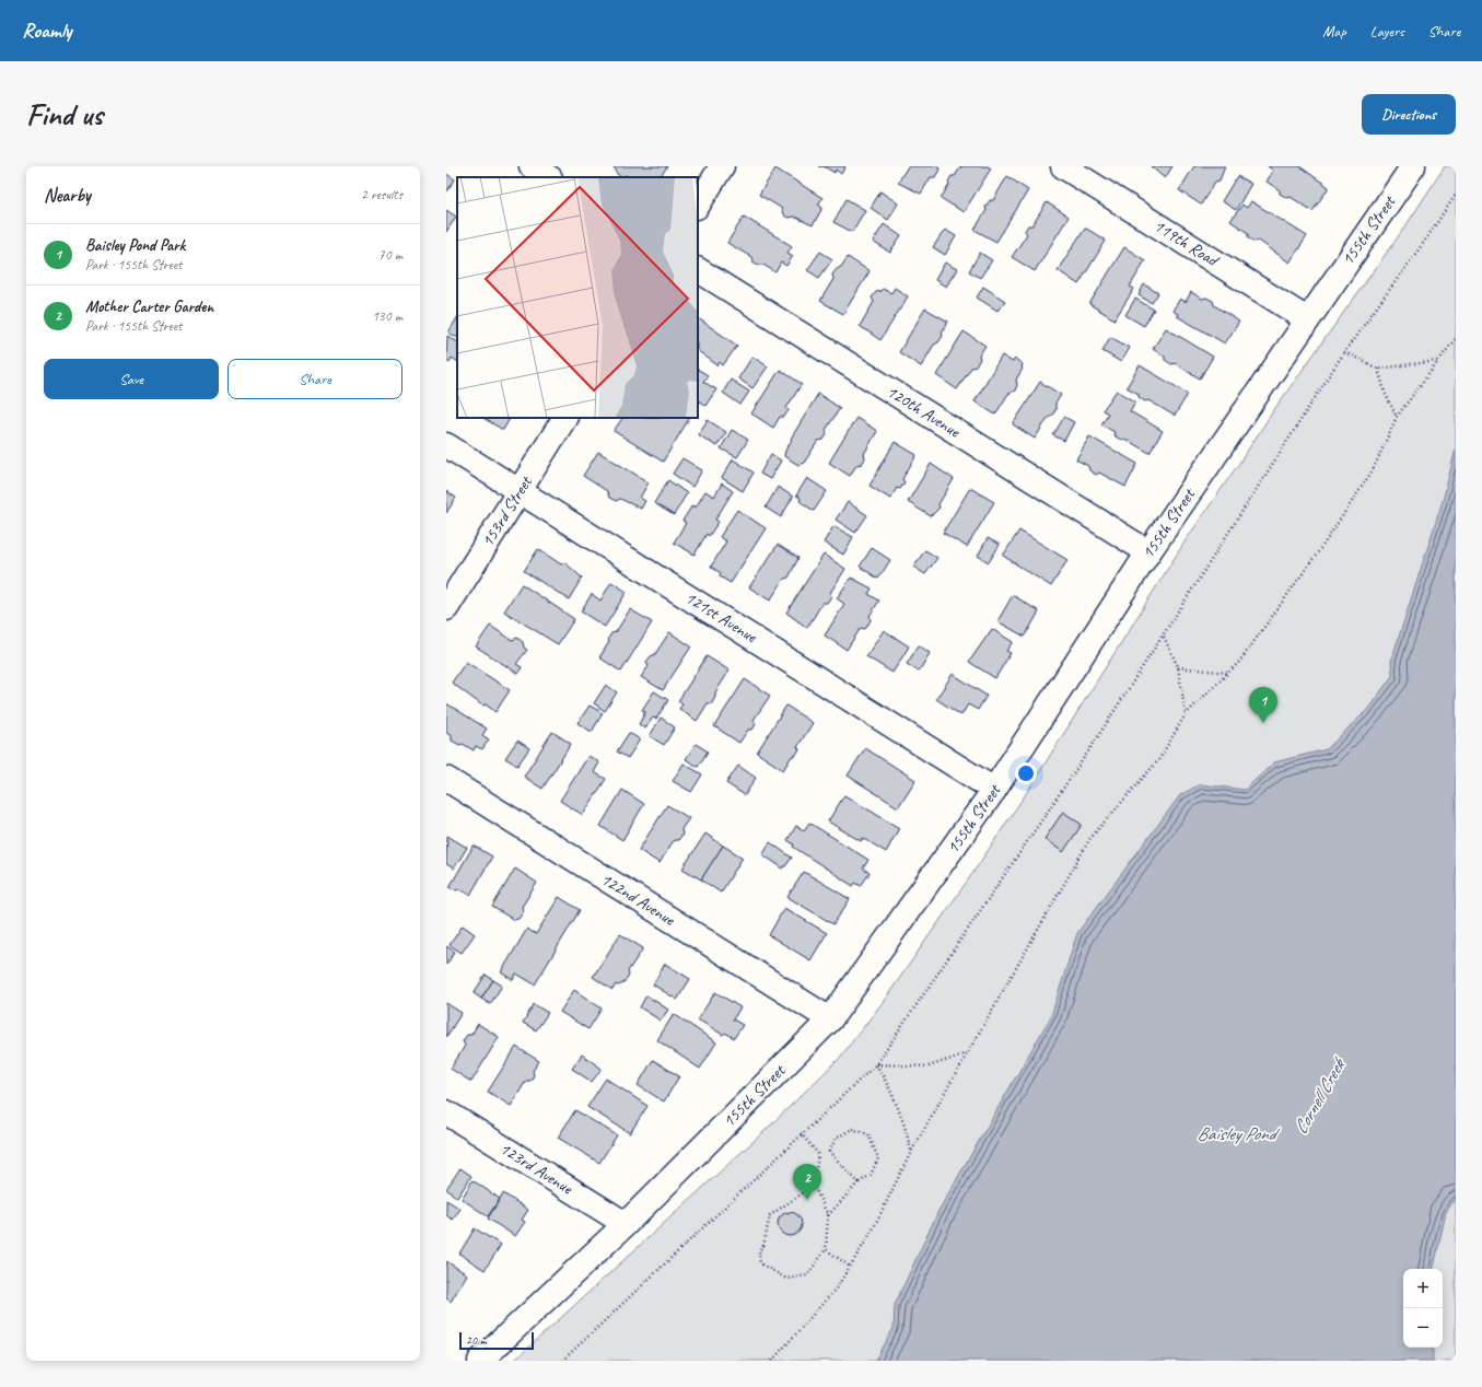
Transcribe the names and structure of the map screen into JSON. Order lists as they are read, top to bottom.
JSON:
{
  "streets": {
    "street": [
      "155th Street",
      "119th Road",
      "120th Avenue",
      "153rd Street",
      "121st Avenue",
      "122nd Avenue",
      "123rd Avenue"
    ]
  },
  "crossings": [
    ["155th Street", "119th Road"],
    ["155th Street", "120th Avenue"],
    ["155th Street", "121st Avenue"],
    ["155th Street", "122nd Avenue"],
    ["155th Street", "123rd Avenue"],
    ["153rd Street", "121st Avenue"]
  ],
  "water": ["Cornell Creek", "Baisley Pond"],
  "scale_bar": "20 m",
  "page": {
    "header": "Roamly",
    "nav": ["Map", "Layers", "Share"],
    "buttons": [
      "Directions",
      ["Save", "Share"]
    ],
    "title": "Find us",
    "heading": ["Nearby", "2 results"],
    "list": [
      {
        "mark": "1",
        "name": "Baisley Pond Park",
        "note": "Park · 155th Street",
        "value": "70 m"
      },
      {
        "mark": "2",
        "name": "Mother Carter Garden",
        "note": "Park · 155th Street",
        "value": "130 m"
      }
    ],
    "pins": ["1", "2"],
    "map_buttons": ["+", "−"],
    "scale": "20 m"
  }
}
